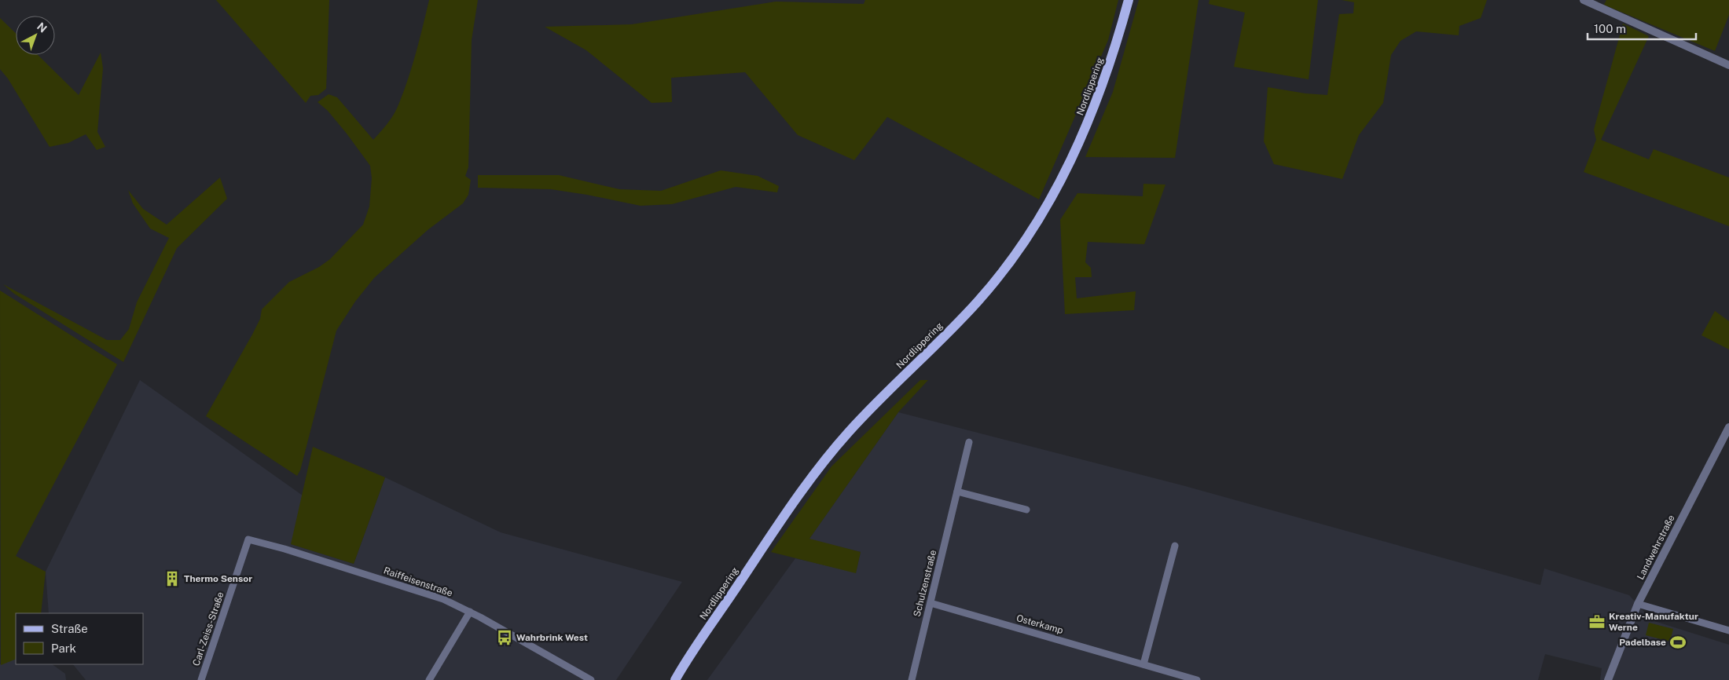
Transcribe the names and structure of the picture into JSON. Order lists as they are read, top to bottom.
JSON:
{
  "streets": {
    "main road": ["Nordlippering"],
    "street": [
      "Landwehrstraße",
      "Raiffeisenstraße",
      "Schulzenstraße",
      "Osterkamp",
      "Carl-Zeiss-Straße"
    ]
  },
  "crossings": [
    ["Raiffeisenstraße", "Carl-Zeiss-Straße"],
    ["Schulzenstraße", "Osterkamp"]
  ],
  "places": {
    "building": ["Thermo Sensor"],
    "office": ["Kreativ-Manufaktur Werne"],
    "bus stop": ["Wahrbrink West"],
    "sports": ["Padelbase"]
  },
  "legend": ["Straße", "Park"],
  "scale_bar": "100 m",
  "north": "top right"
}
